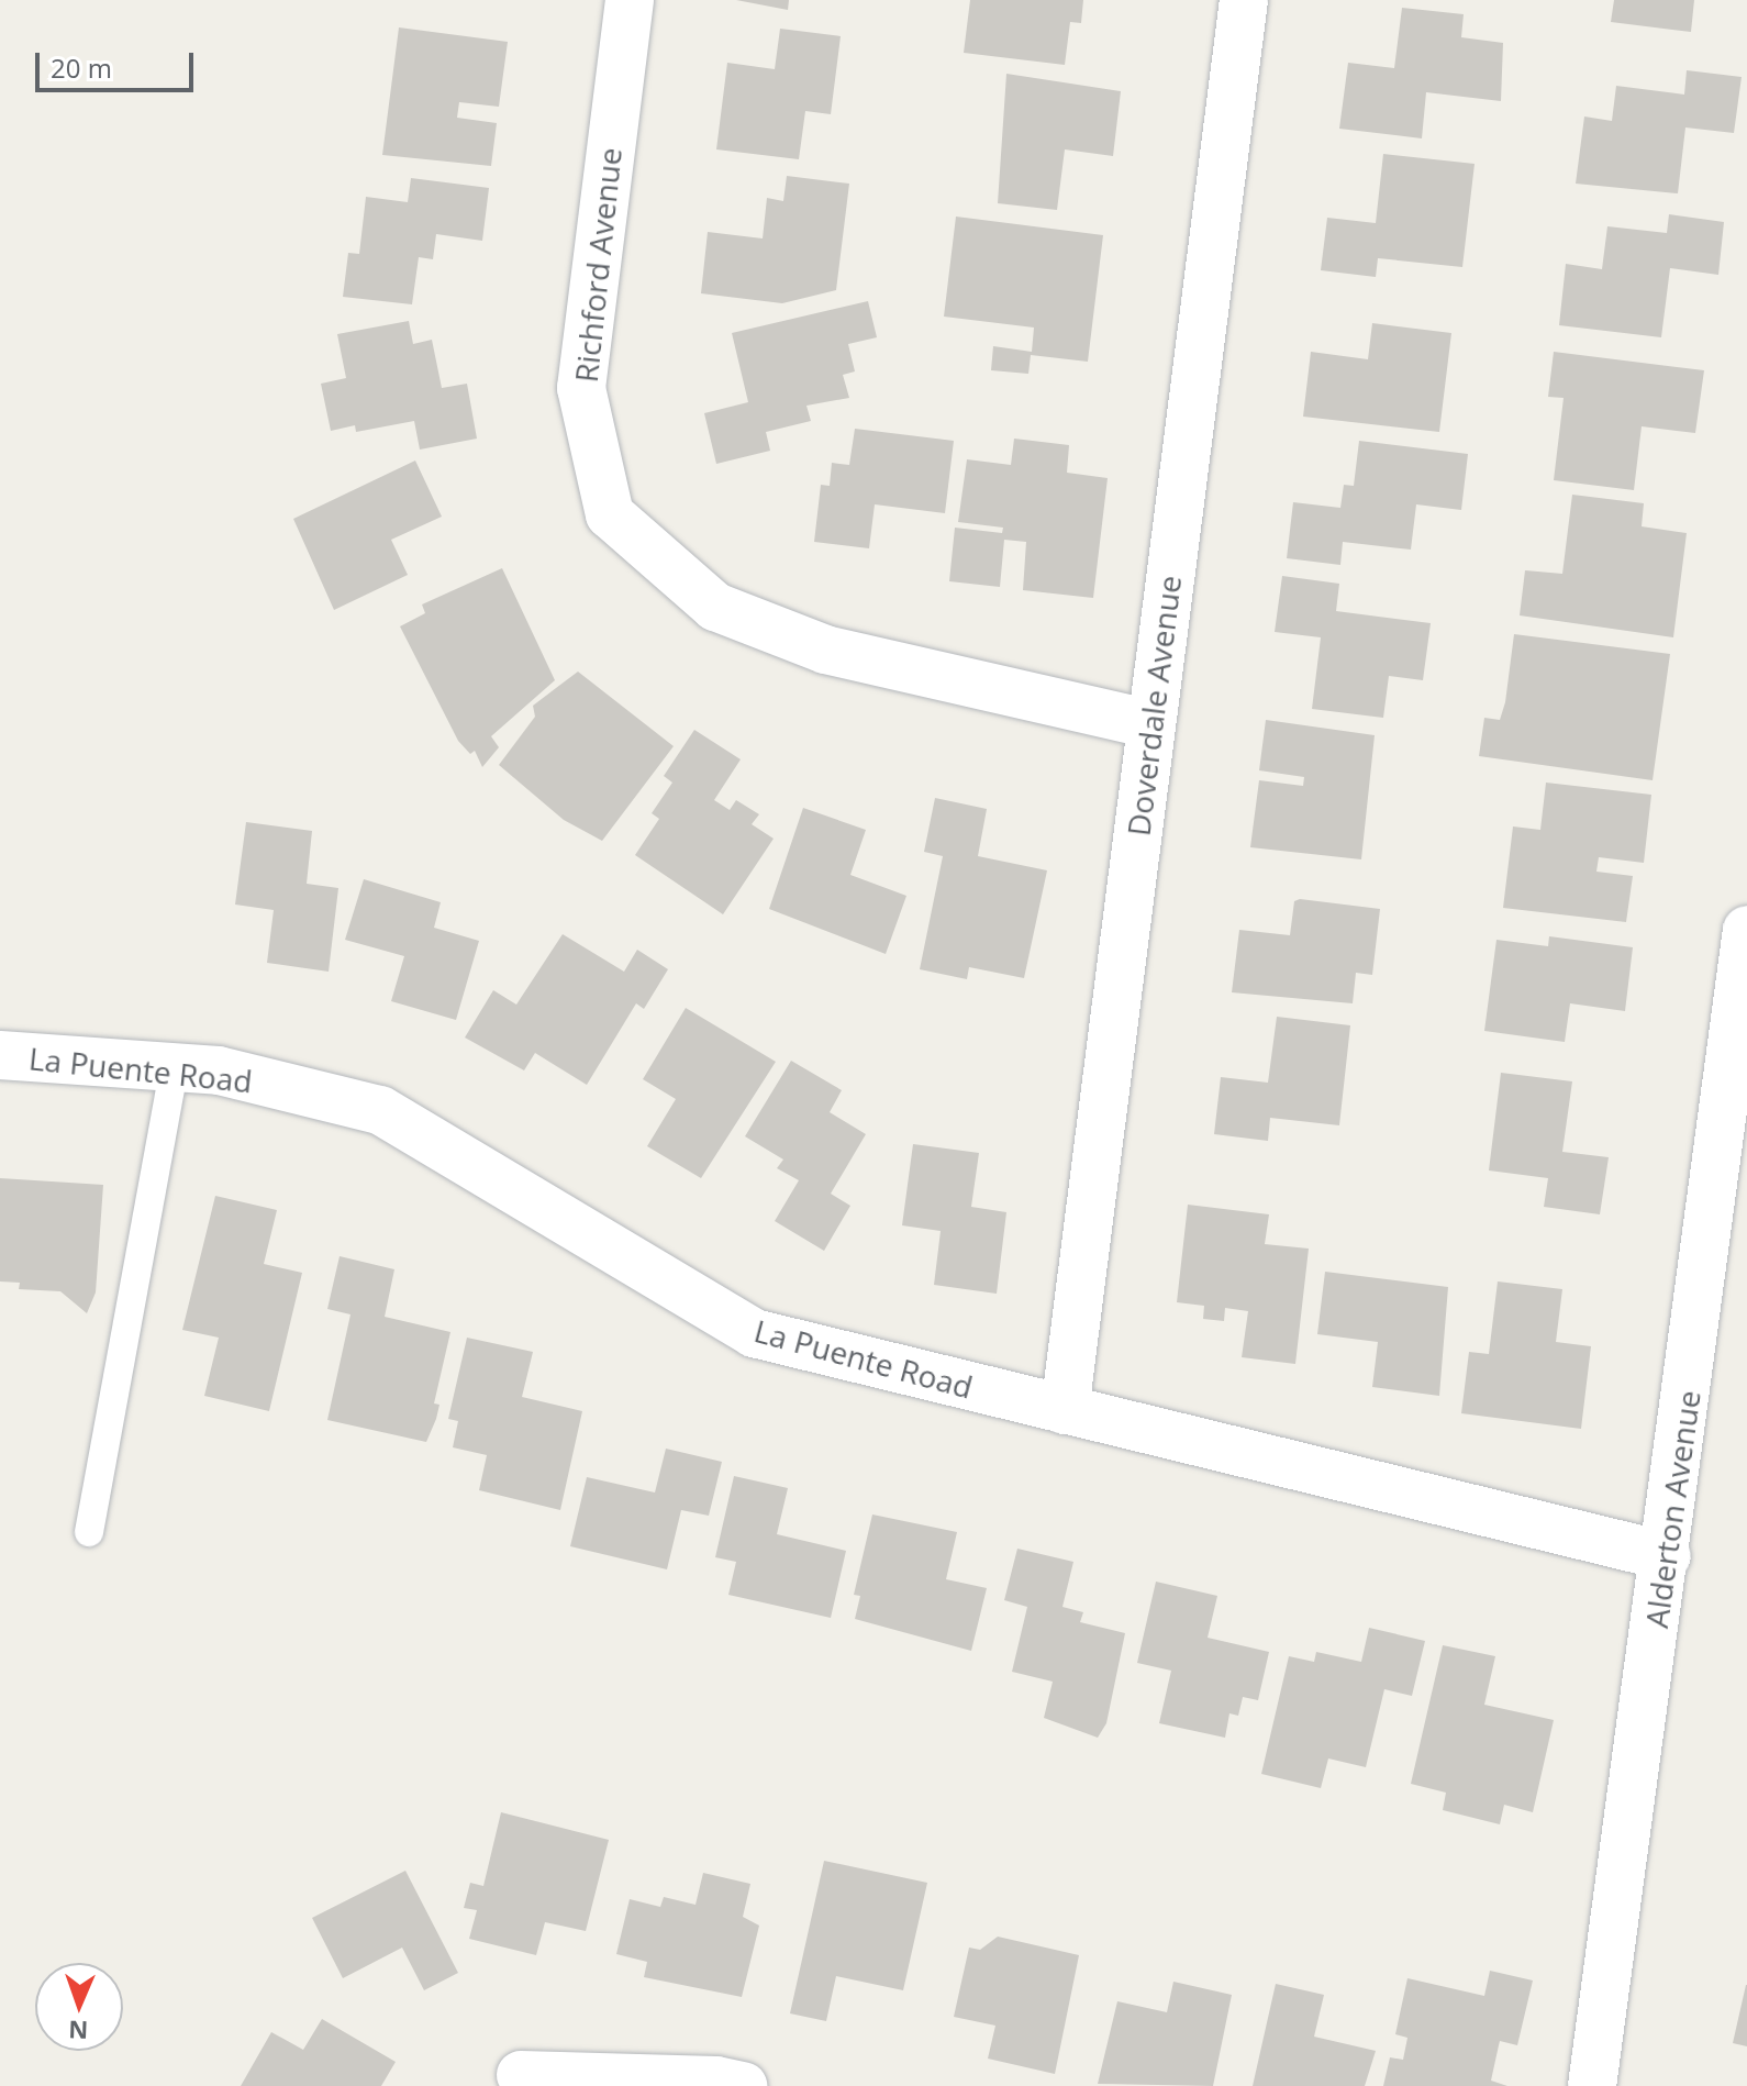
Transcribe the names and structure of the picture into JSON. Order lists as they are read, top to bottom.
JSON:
{
  "streets": {
    "street": [
      "Richford Avenue",
      "Doverdale Avenue",
      "La Puente Road",
      "Alderton Avenue"
    ]
  },
  "crossings": [
    ["Richford Avenue", "Doverdale Avenue"],
    ["Doverdale Avenue", "La Puente Road"],
    ["La Puente Road", "Alderton Avenue"]
  ],
  "scale_bar": "20 m",
  "north": "bottom"
}
